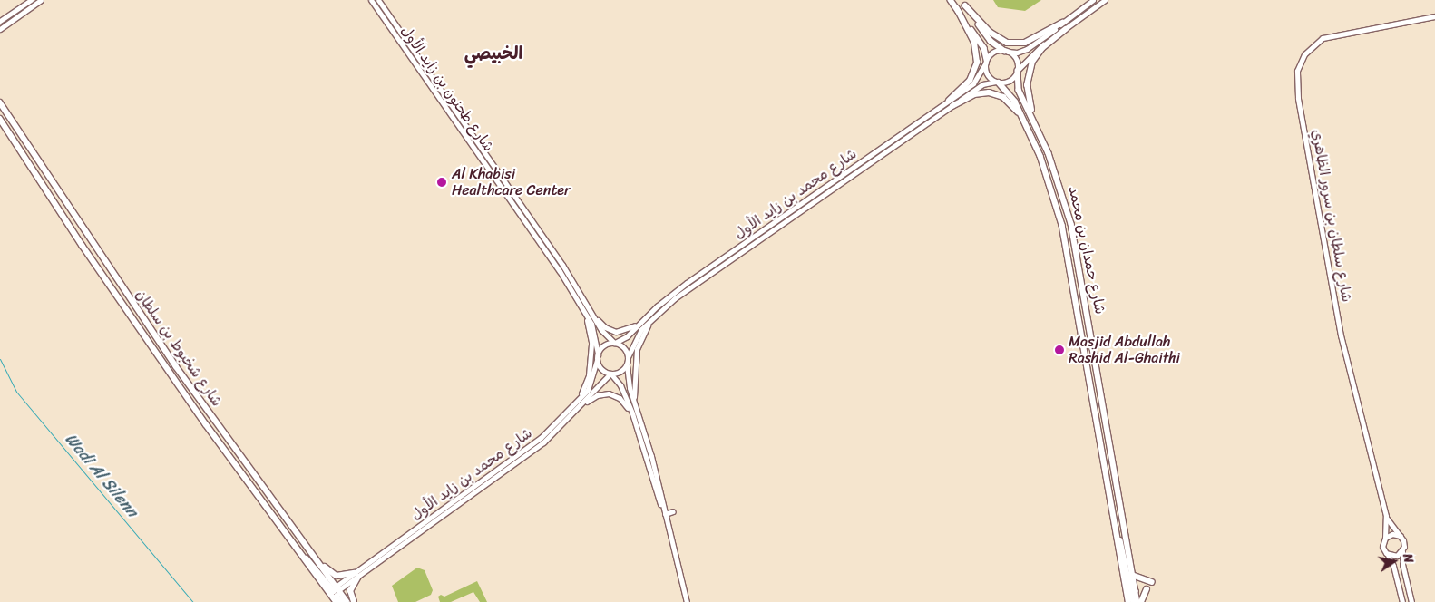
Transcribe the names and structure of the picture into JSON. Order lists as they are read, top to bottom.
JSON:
{
  "streets": {
    "main road": [
      "شارع طحنون بن زايد الأول",
      "شارع محمد بن زايد الأول",
      "شارع سلطان بن سرور الظاهري",
      "شارع حمدان بن محمد",
      "شارع شخبوط بن سلطان"
    ]
  },
  "crossings": [
    ["شارع طحنون بن زايد الأول", "شارع محمد بن زايد الأول"],
    ["شارع محمد بن زايد الأول", "شارع حمدان بن محمد"],
    ["شارع محمد بن زايد الأول", "شارع شخبوط بن سلطان"]
  ],
  "districts": ["الخبيصي"],
  "water": ["Wadi Al Silenn"],
  "places": ["Al Khabisi Healthcare Center", "Masjid Abdullah Rashid Al-Ghaithi"],
  "north": "right"
}
